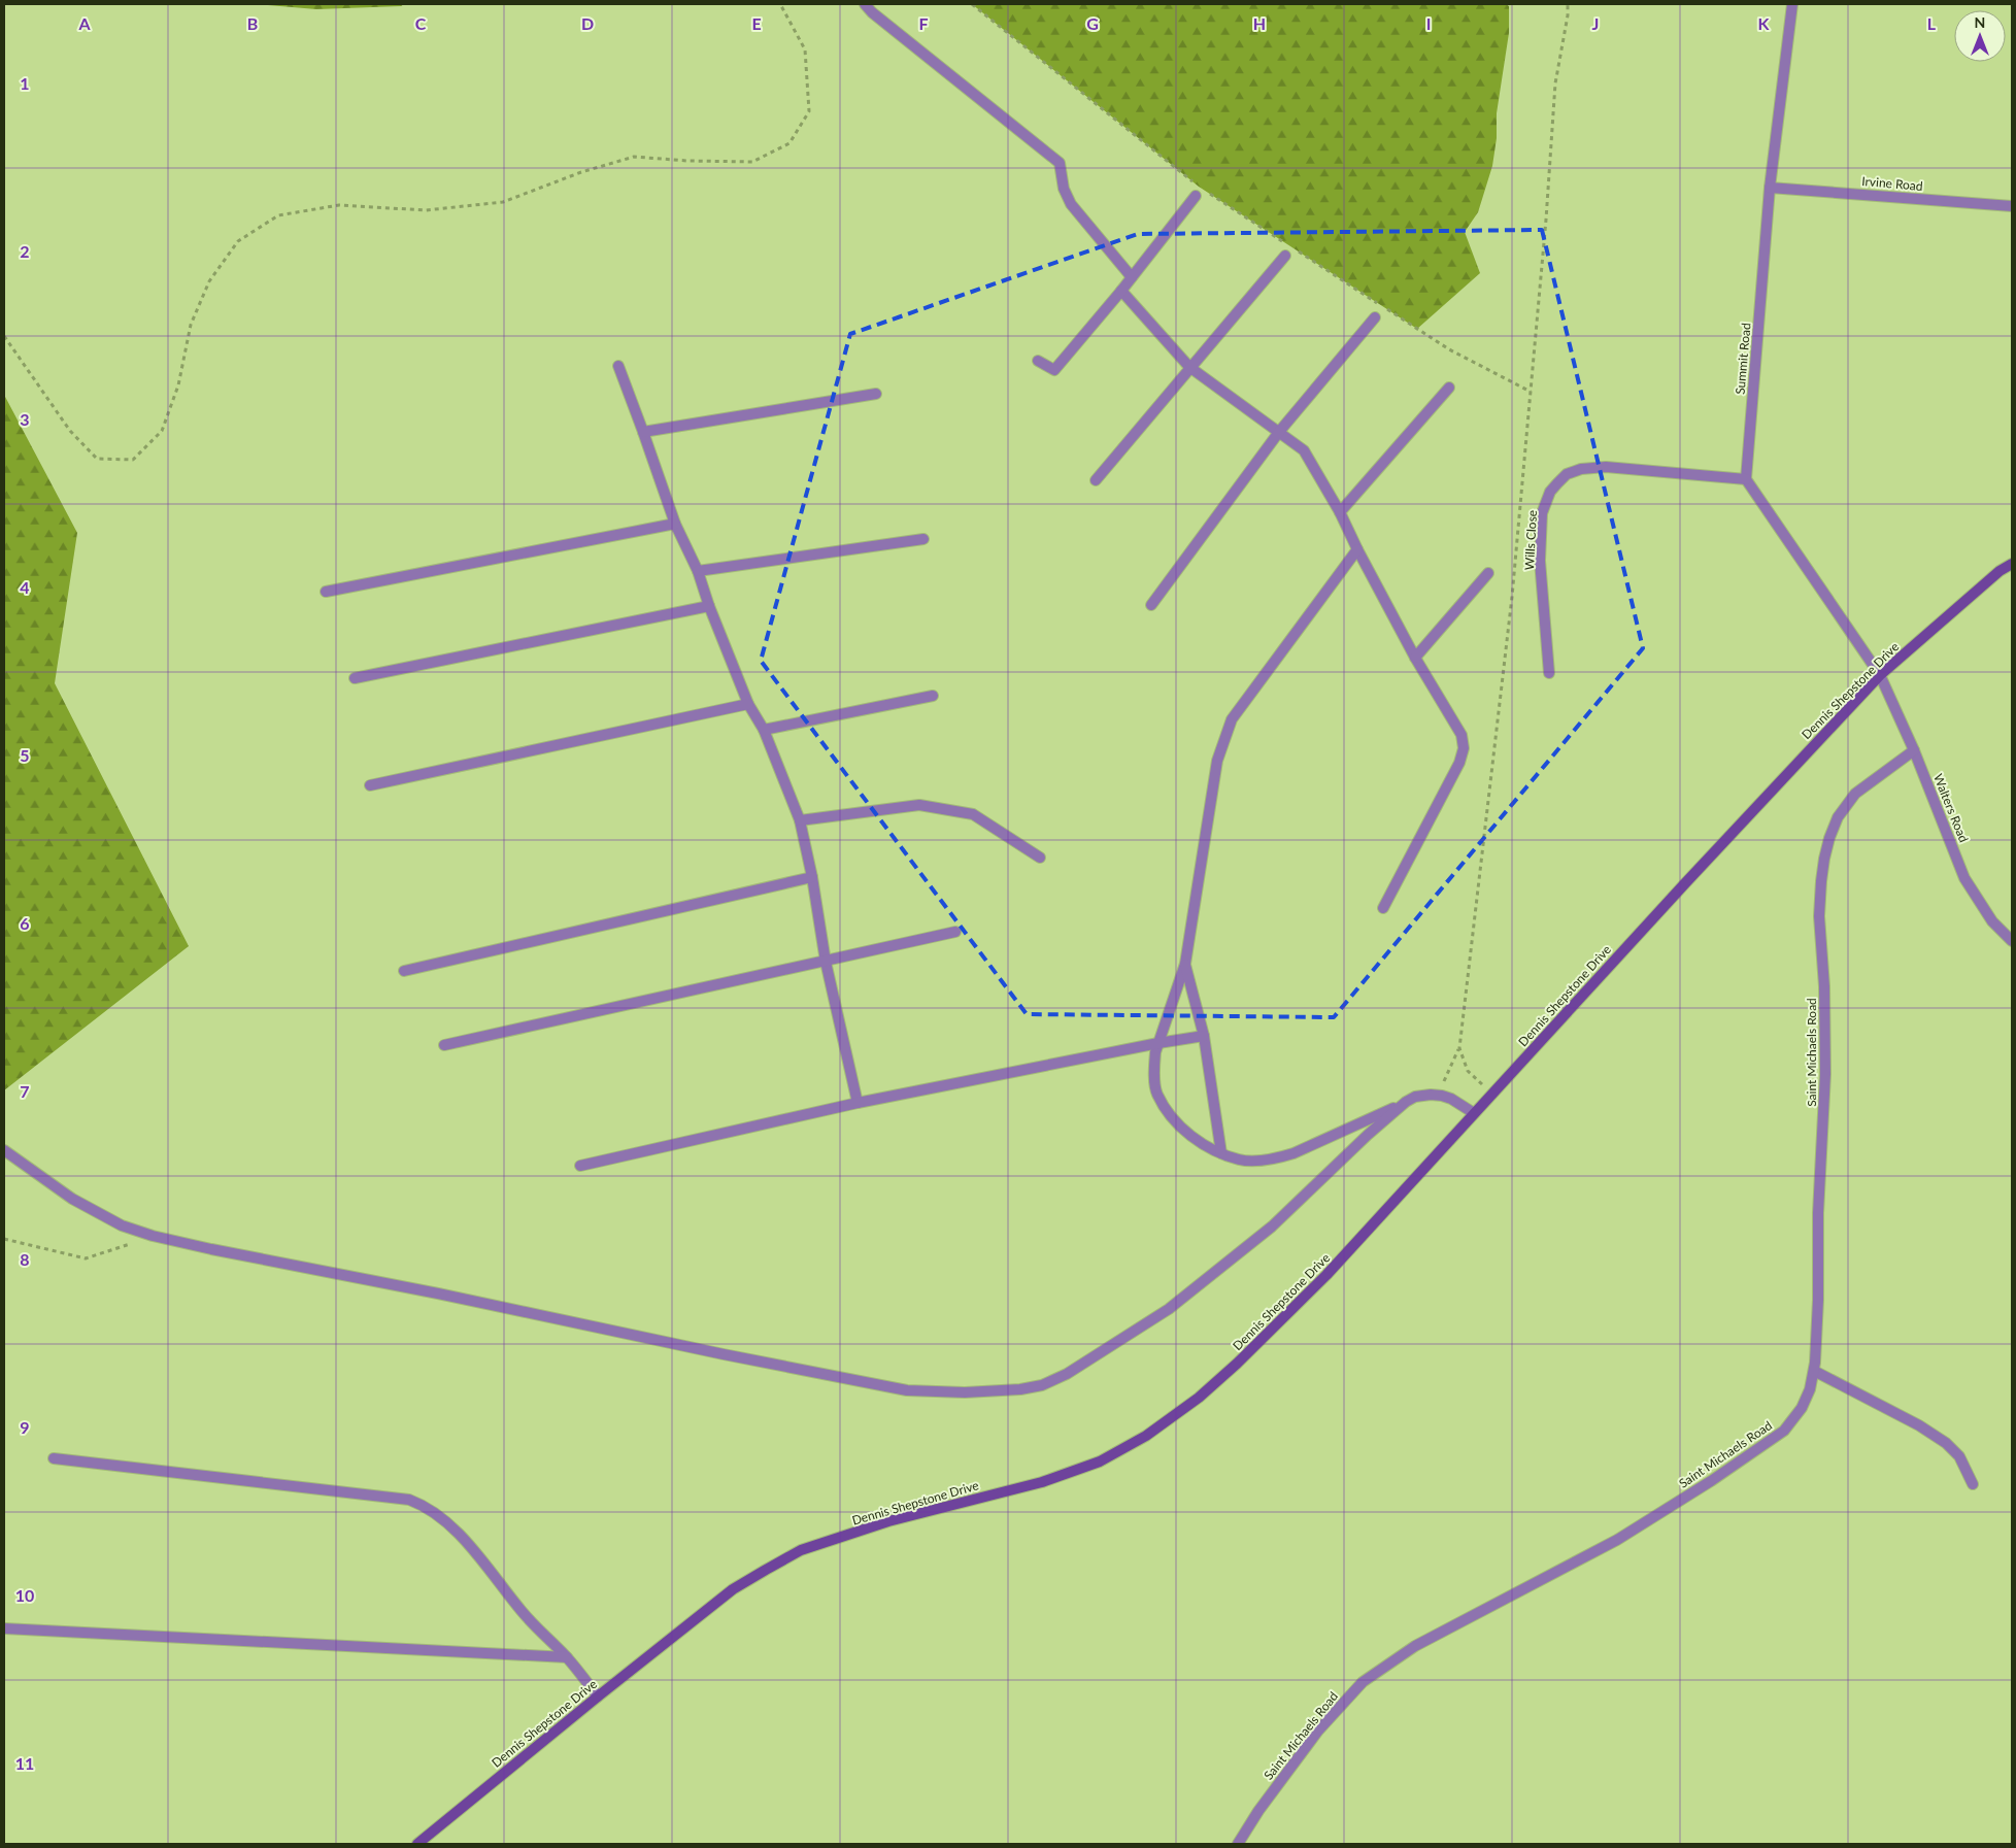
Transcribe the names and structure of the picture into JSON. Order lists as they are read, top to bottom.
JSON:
{
  "streets": {
    "street": [
      "Irvine Road",
      "Summit Road",
      "Wills Close",
      "Dennis Shepstone Drive",
      "Walters Road",
      "Saint Michaels Road"
    ]
  },
  "crossings": [
    ["Irvine Road", "Summit Road"],
    ["Summit Road", "Wills Close"],
    ["Dennis Shepstone Drive", "Walters Road"],
    ["Walters Road", "Saint Michaels Road"]
  ],
  "north": "top",
  "grid": {
    "columns": [
      "A",
      "B",
      "C",
      "D",
      "E",
      "F",
      "G",
      "H",
      "I",
      "J",
      "K",
      "L"
    ],
    "rows": [
      "1",
      "2",
      "3",
      "4",
      "5",
      "6",
      "7",
      "8",
      "9",
      "10",
      "11"
    ]
  }
}
